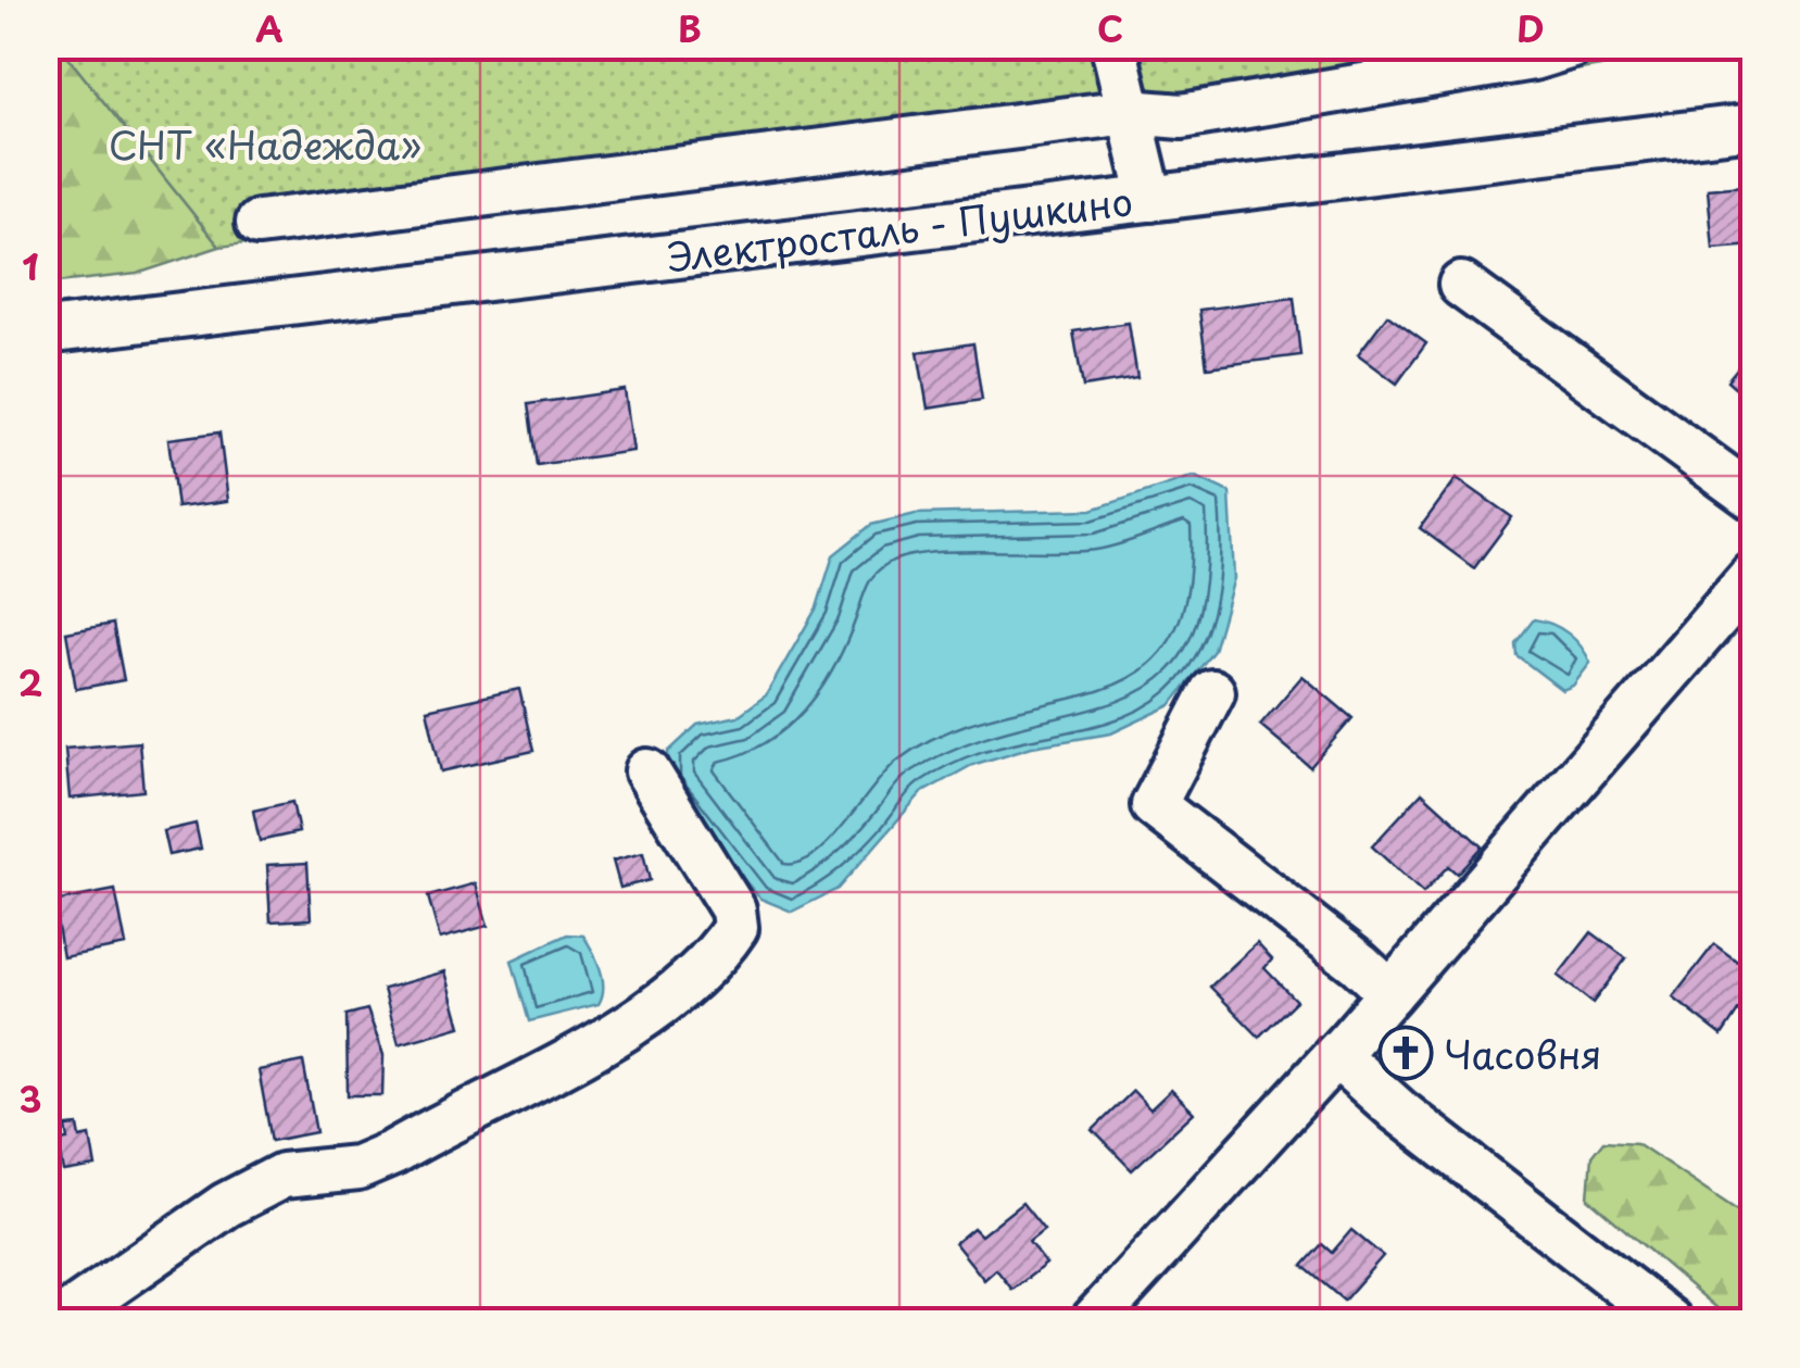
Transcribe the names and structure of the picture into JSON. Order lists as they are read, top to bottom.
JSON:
{
  "streets": {
    "street": ["Электросталь - Пушкино"]
  },
  "parks": ["СНТ «Надежда»"],
  "places": {
    "church": ["Часовня"]
  },
  "grid": {
    "columns": [
      "A",
      "B",
      "C",
      "D"
    ],
    "rows": ["1", "2", "3"]
  }
}
